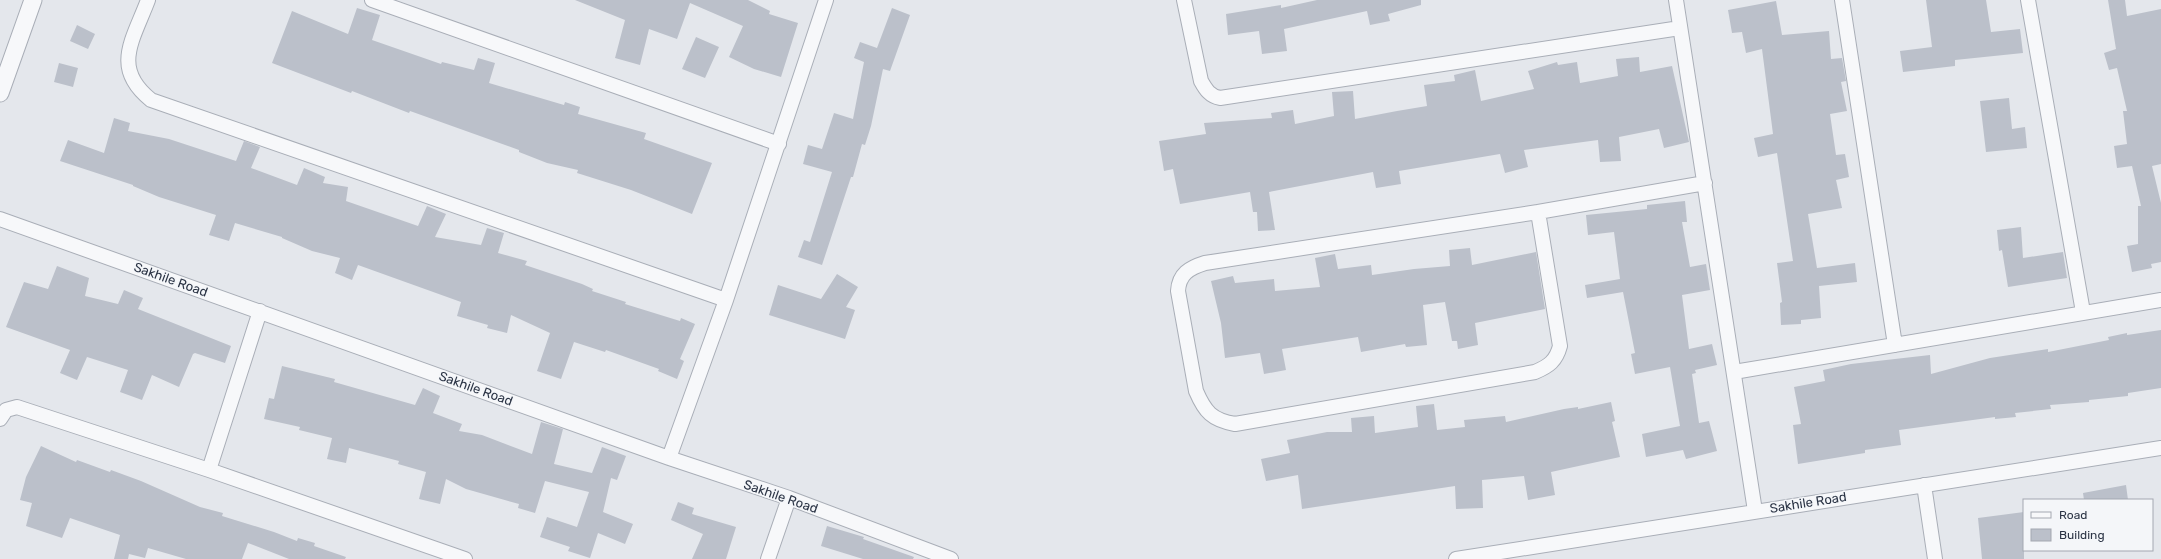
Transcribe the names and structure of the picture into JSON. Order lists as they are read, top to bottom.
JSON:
{
  "streets": {
    "street": ["Sakhile Road"]
  },
  "legend": ["Road", "Building"]
}
